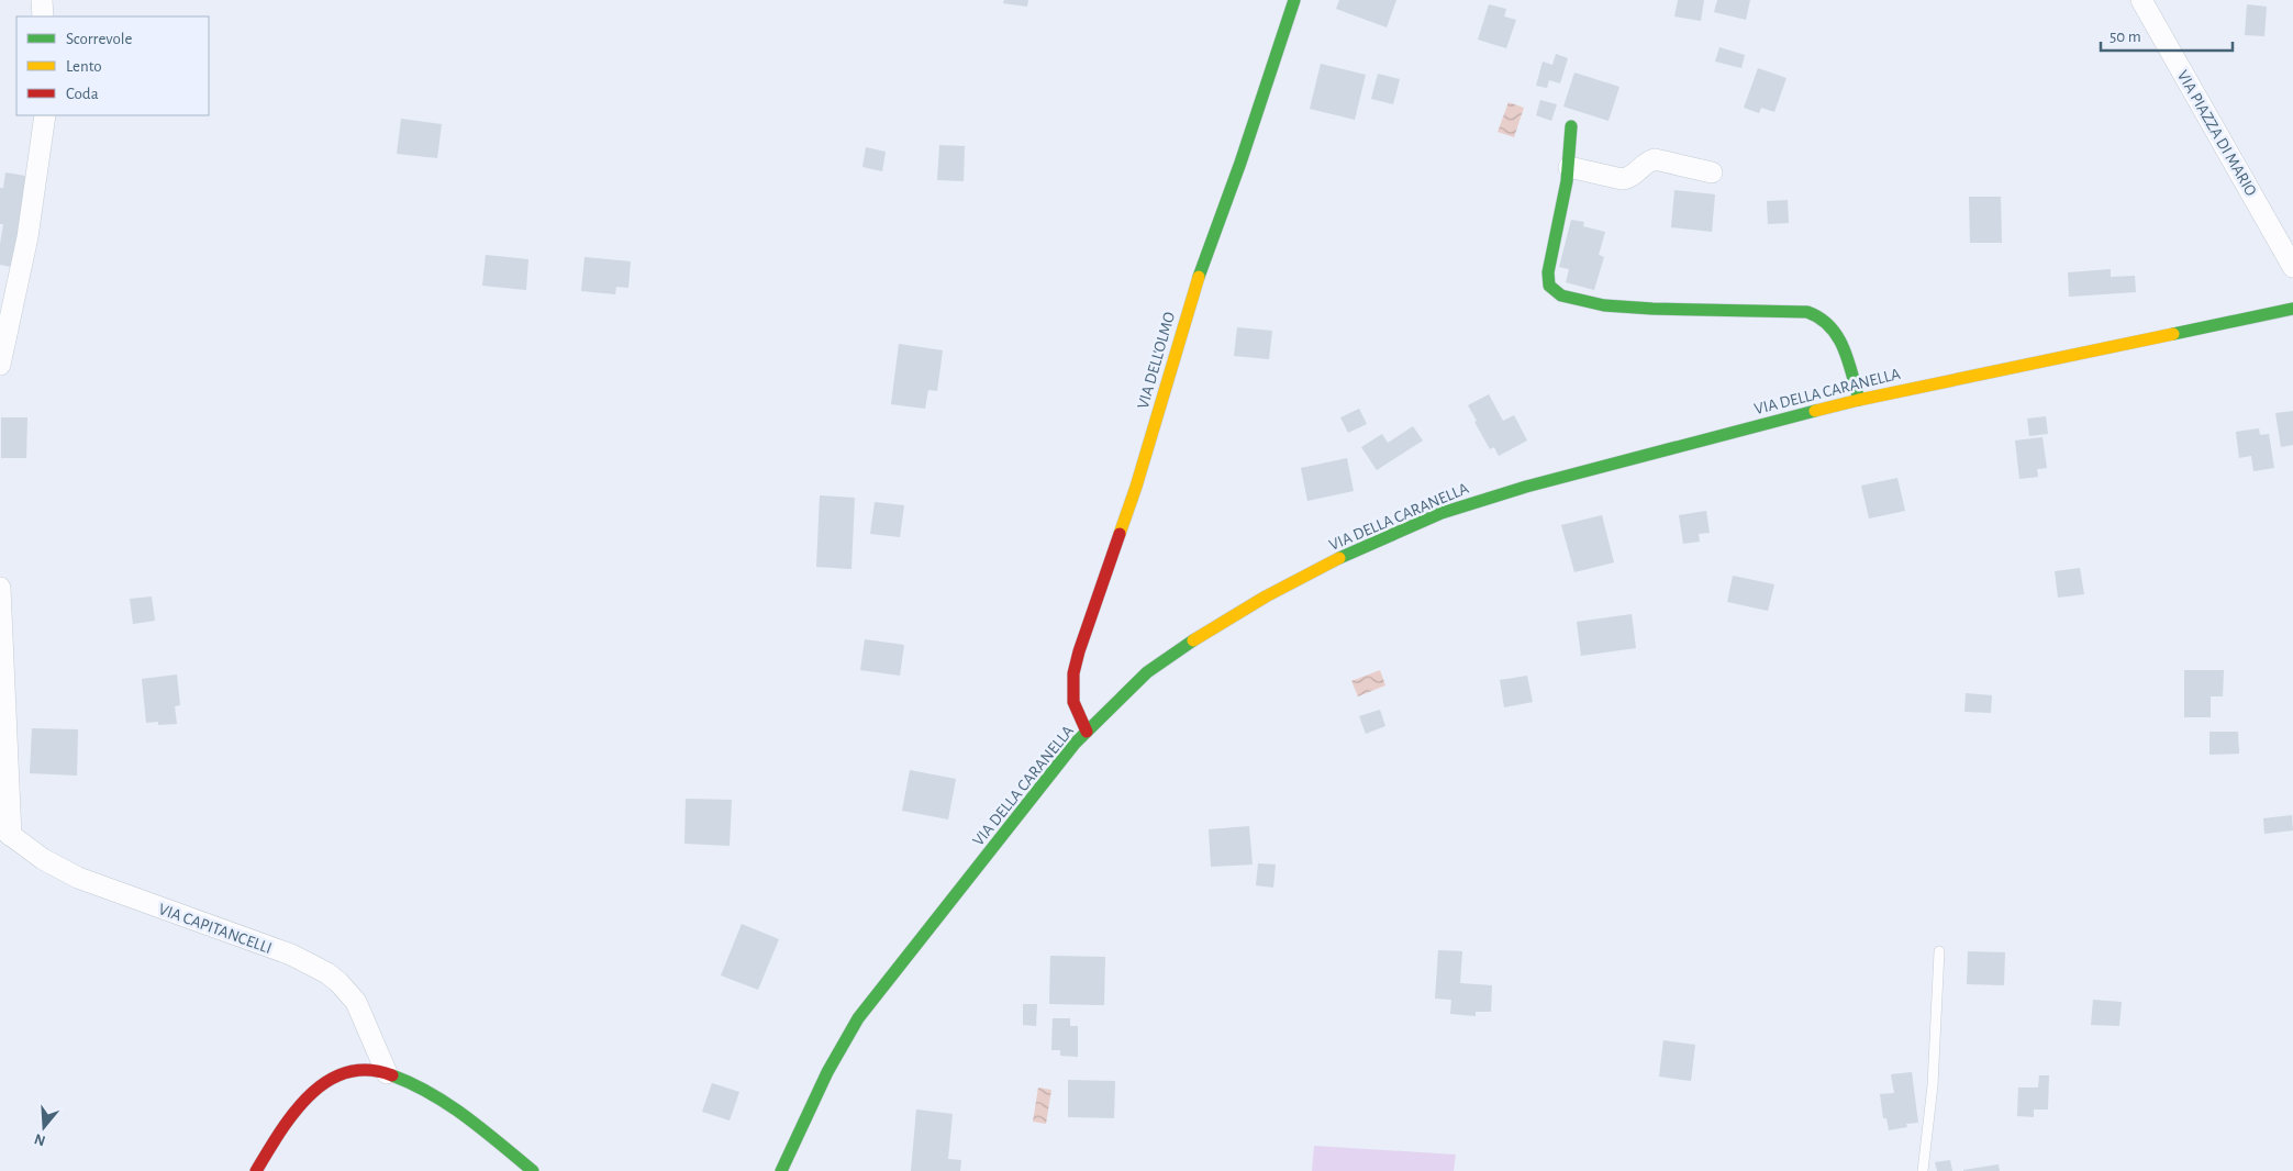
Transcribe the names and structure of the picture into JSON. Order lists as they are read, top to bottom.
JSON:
{
  "streets": {
    "main road": ["VIA DELL'OLMO", "VIA DELLA CARANELLA"],
    "street": ["VIA PIAZZA DI MARIO", "VIA CAPITANCELLI"]
  },
  "crossings": [
    ["VIA DELL'OLMO", "VIA DELLA CARANELLA"]
  ],
  "legend": ["Scorrevole", "Lento", "Coda"],
  "scale_bar": "50 m",
  "north": "bottom"
}
